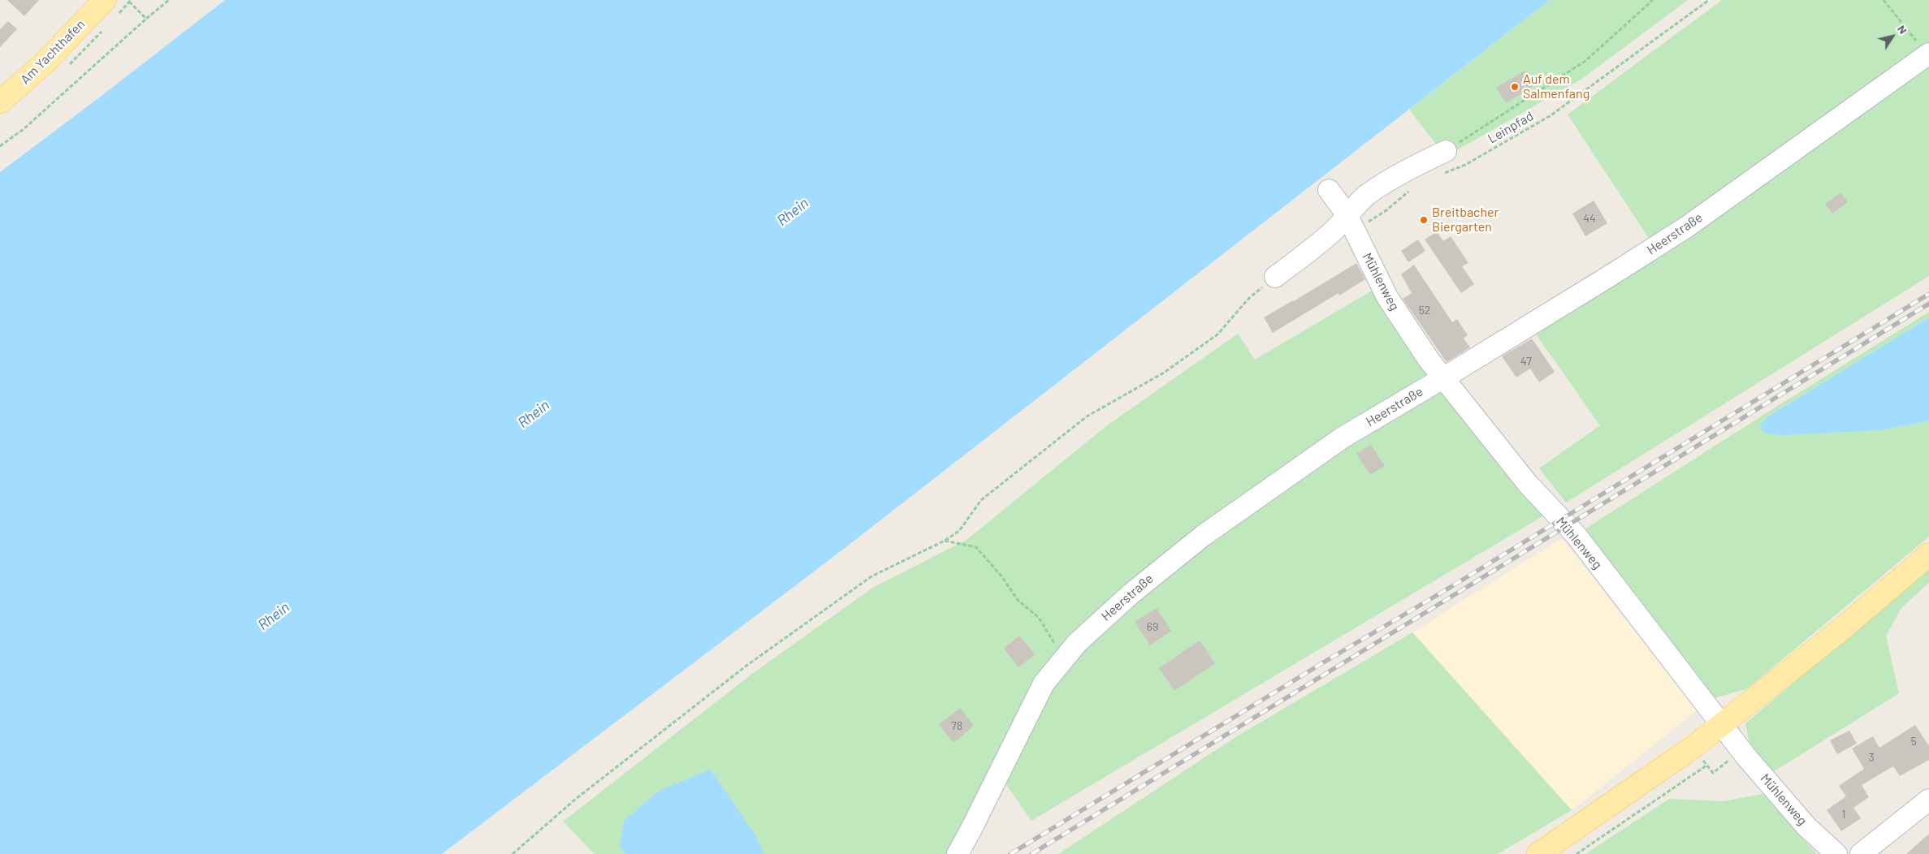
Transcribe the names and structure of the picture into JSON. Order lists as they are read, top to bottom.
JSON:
{
  "streets": {
    "main road": ["Am Yachthafen"],
    "street": ["Heerstraße", "Mühlenweg"],
    "path": ["Leinpfad"]
  },
  "crossings": [
    ["Heerstraße", "Mühlenweg"]
  ],
  "water": ["Rhein"],
  "places": ["Auf dem Salmenfang", "Breitbacher Biergarten"],
  "house_numbers": [
    "44",
    "52",
    "47",
    "69",
    "78",
    "5",
    "3",
    "1"
  ],
  "north": "top right"
}
